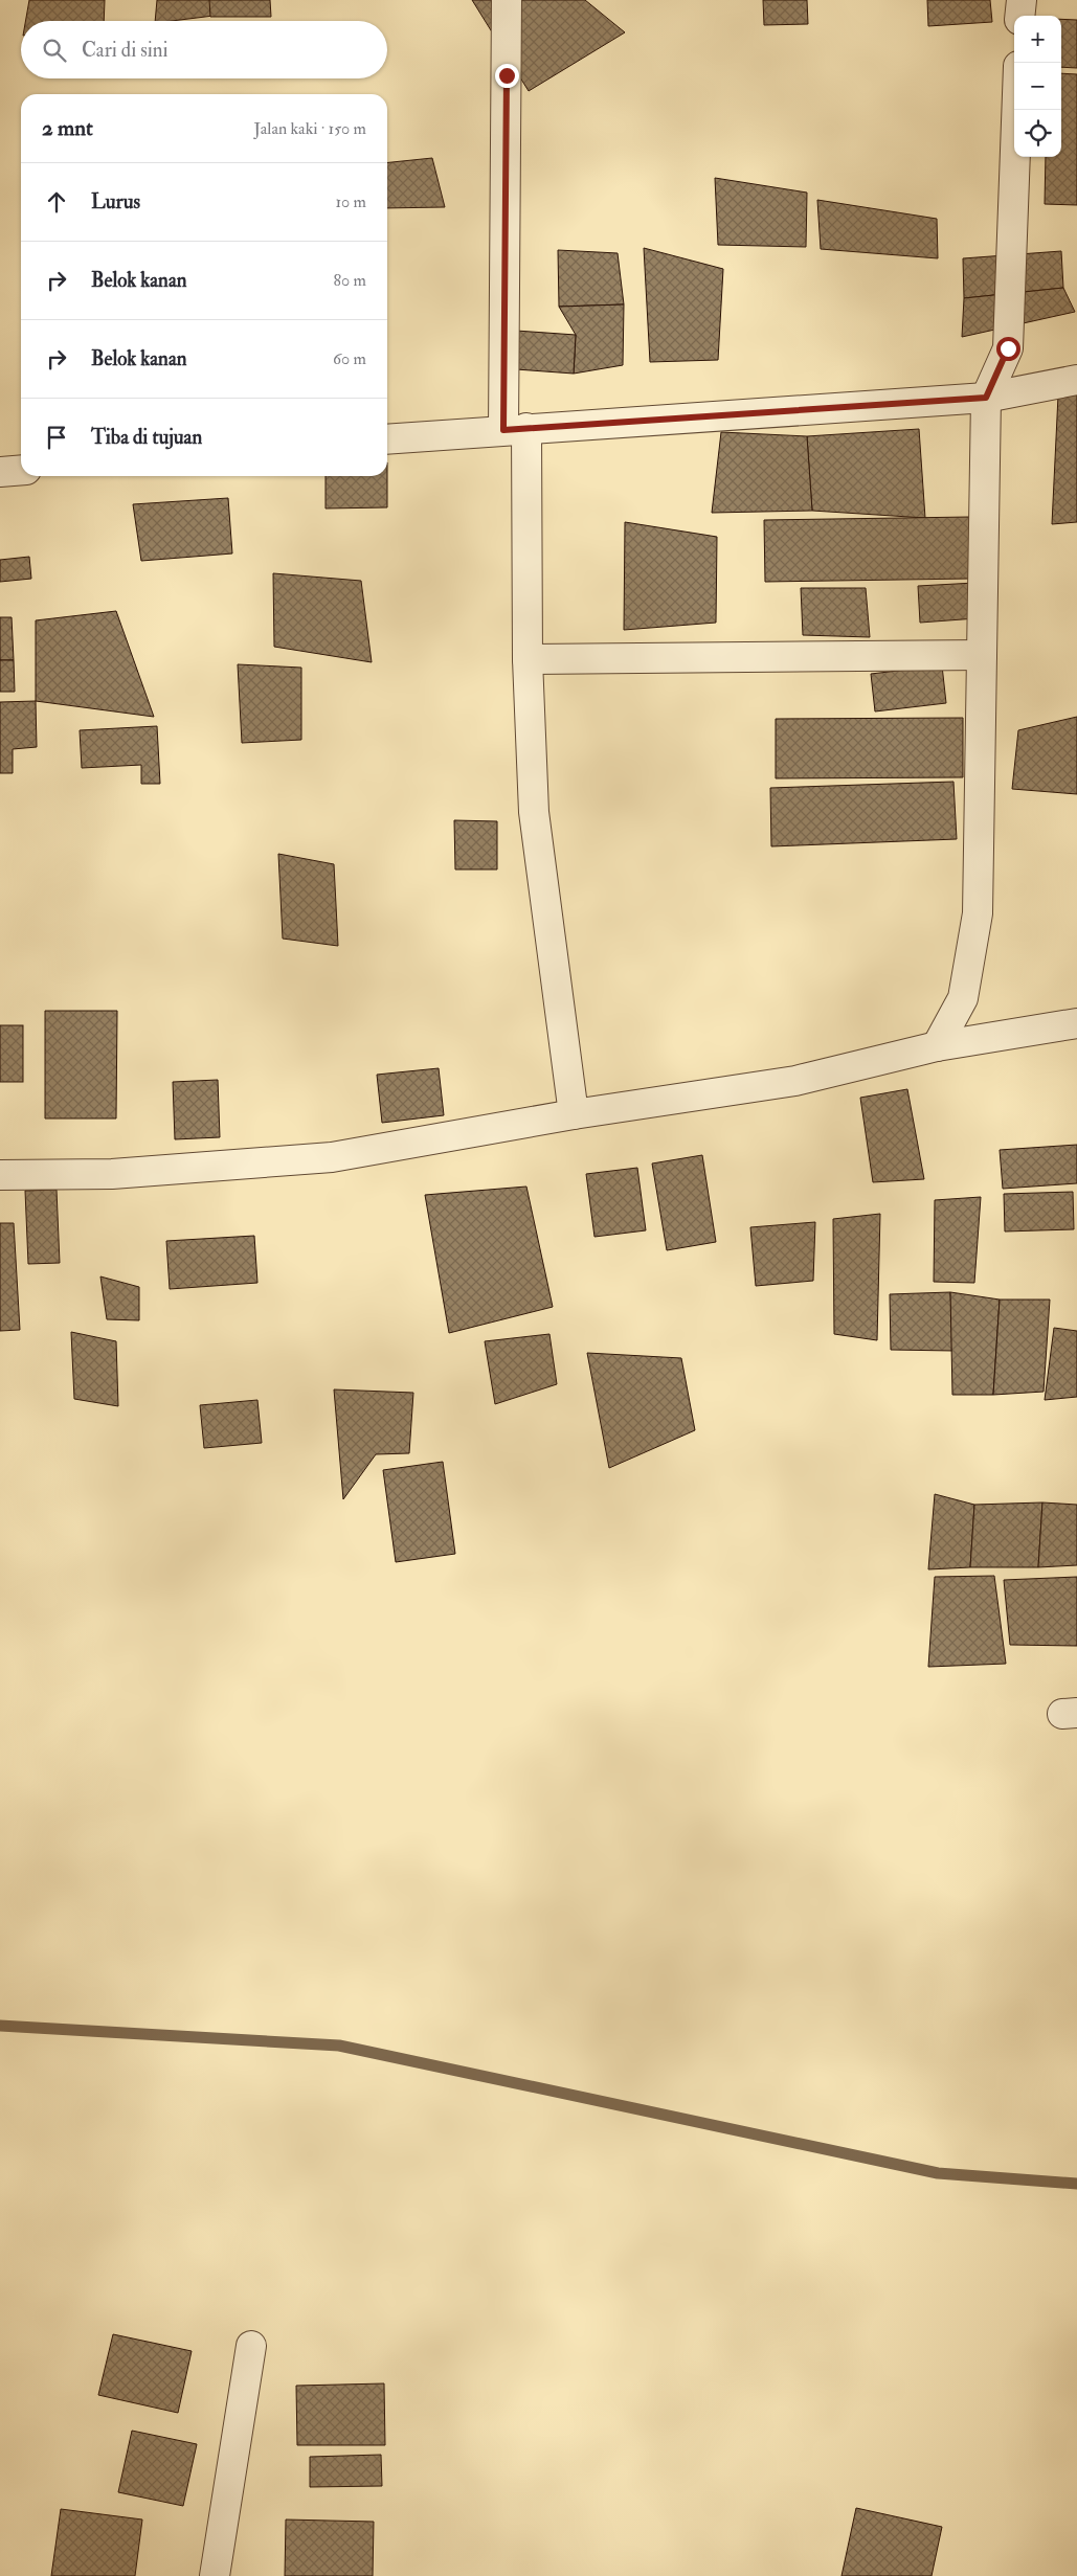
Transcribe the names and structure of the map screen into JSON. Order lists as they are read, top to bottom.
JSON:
{
  "page": {
    "map_buttons": ["+", "−"],
    "search": "Cari di sini",
    "heading": ["2 mnt", "Jalan kaki · 150 m"],
    "list": [
      ["Lurus", "10 m"],
      ["Belok kanan", "80 m"],
      ["Belok kanan", "60 m"],
      "Tiba di tujuan"
    ]
  }
}
